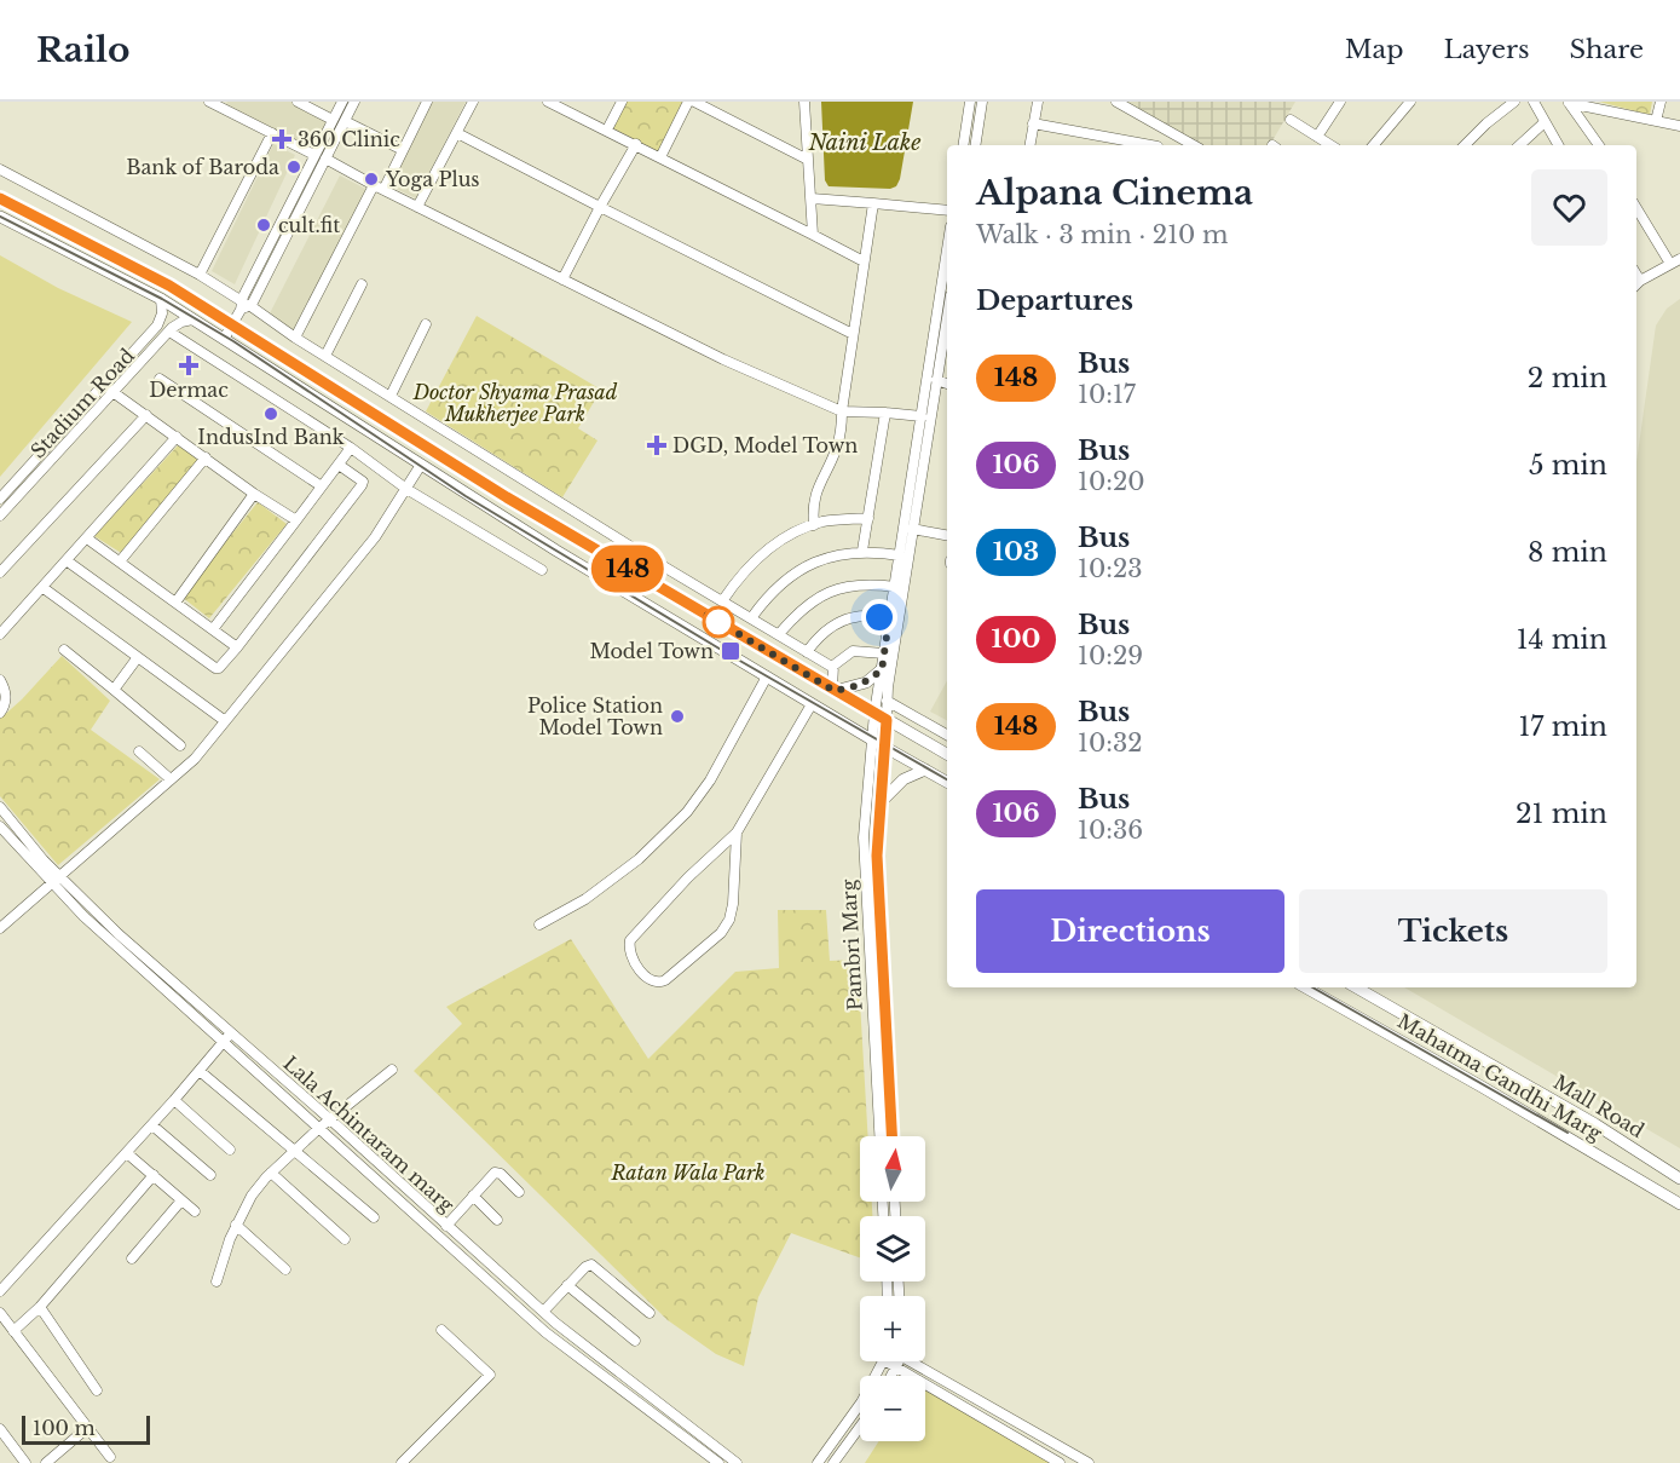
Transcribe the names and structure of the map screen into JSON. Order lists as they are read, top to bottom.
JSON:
{
  "streets": {
    "main road": ["Mahatma Gandhi Marg", "Mall Road"],
    "street": ["Stadium Road", "Pambri Marg", "Lala Achintaram marg"]
  },
  "crossings": [
    ["Mahatma Gandhi Marg", "Mall Road"]
  ],
  "water": ["Naini Lake"],
  "parks": ["Doctor Shyama Prasad Mukherjee Park", "Ratan Wala Park"],
  "places": {
    "health": ["360 Clinic", "Dermac", "DGD, Model Town"],
    "other": [
      "Bank of Baroda",
      "Yoga Plus",
      "cult.fit",
      "IndusInd Bank",
      "Police Station Model Town"
    ],
    "transit": ["Model Town"]
  },
  "lines": ["bus line 148"],
  "scale_bar": "100 m",
  "north": "top",
  "page": {
    "header": "Railo",
    "nav": ["Map", "Layers", "Share"],
    "on_map": "148",
    "heading": [
      ["Alpana Cinema", "Walk · 3 min · 210 m"],
      "Departures"
    ],
    "list": [
      {
        "mark": "148",
        "name": "Bus",
        "note": "10:17",
        "value": "2 min"
      },
      {
        "mark": "106",
        "name": "Bus",
        "note": "10:20",
        "value": "5 min"
      },
      {
        "mark": "103",
        "name": "Bus",
        "note": "10:23",
        "value": "8 min"
      },
      {
        "mark": "100",
        "name": "Bus",
        "note": "10:29",
        "value": "14 min"
      },
      {
        "mark": "148",
        "name": "Bus",
        "note": "10:32",
        "value": "17 min"
      },
      {
        "mark": "106",
        "name": "Bus",
        "note": "10:36",
        "value": "21 min"
      }
    ],
    "buttons": ["Directions", "Tickets"],
    "map_buttons": ["+", "−"],
    "scale": "100 m"
  }
}
